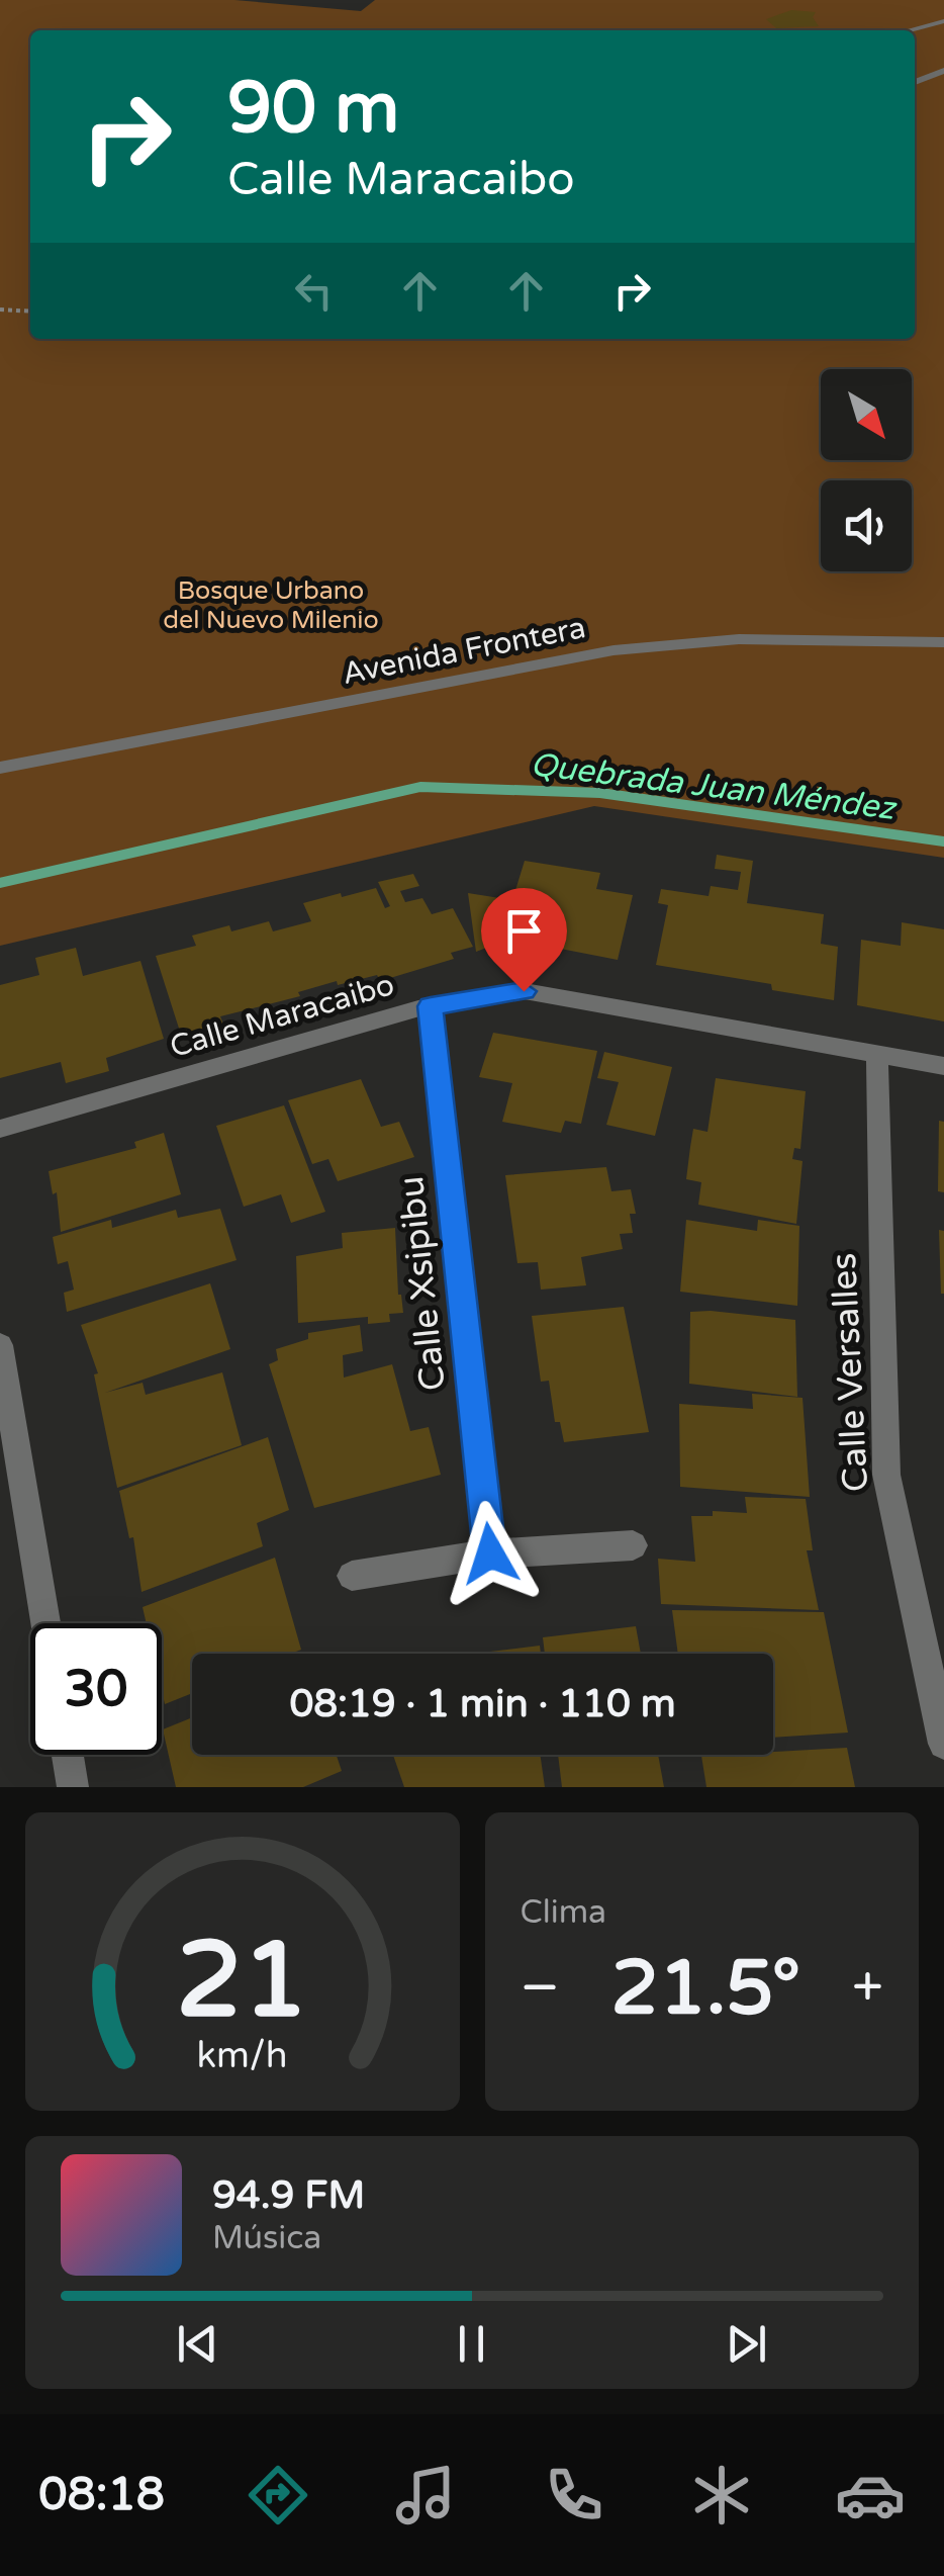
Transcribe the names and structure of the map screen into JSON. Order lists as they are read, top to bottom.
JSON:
{
  "streets": {
    "street": [
      "Avenida Frontera",
      "Calle Maracaibo",
      "Calle Xsipibu",
      "Calle Versalles"
    ]
  },
  "crossings": [
    ["Calle Maracaibo", "Calle Xsipibu"],
    ["Calle Maracaibo", "Calle Versalles"]
  ],
  "water": ["Quebrada Juan Méndez"],
  "parks": ["Bosque Urbano del Nuevo Milenio"],
  "north": "bottom right",
  "page": {
    "turn": ["90 m", "Calle Maracaibo"],
    "limit": "30",
    "trip": "08:19 · 1 min · 110 m",
    "tile": "Clima",
    "heat": ["−", "21.5°", "+"],
    "song": ["94.9 FM", "Música"],
    "tabs": "08:18",
    "gauge": ["21", "km/h"]
  }
}
